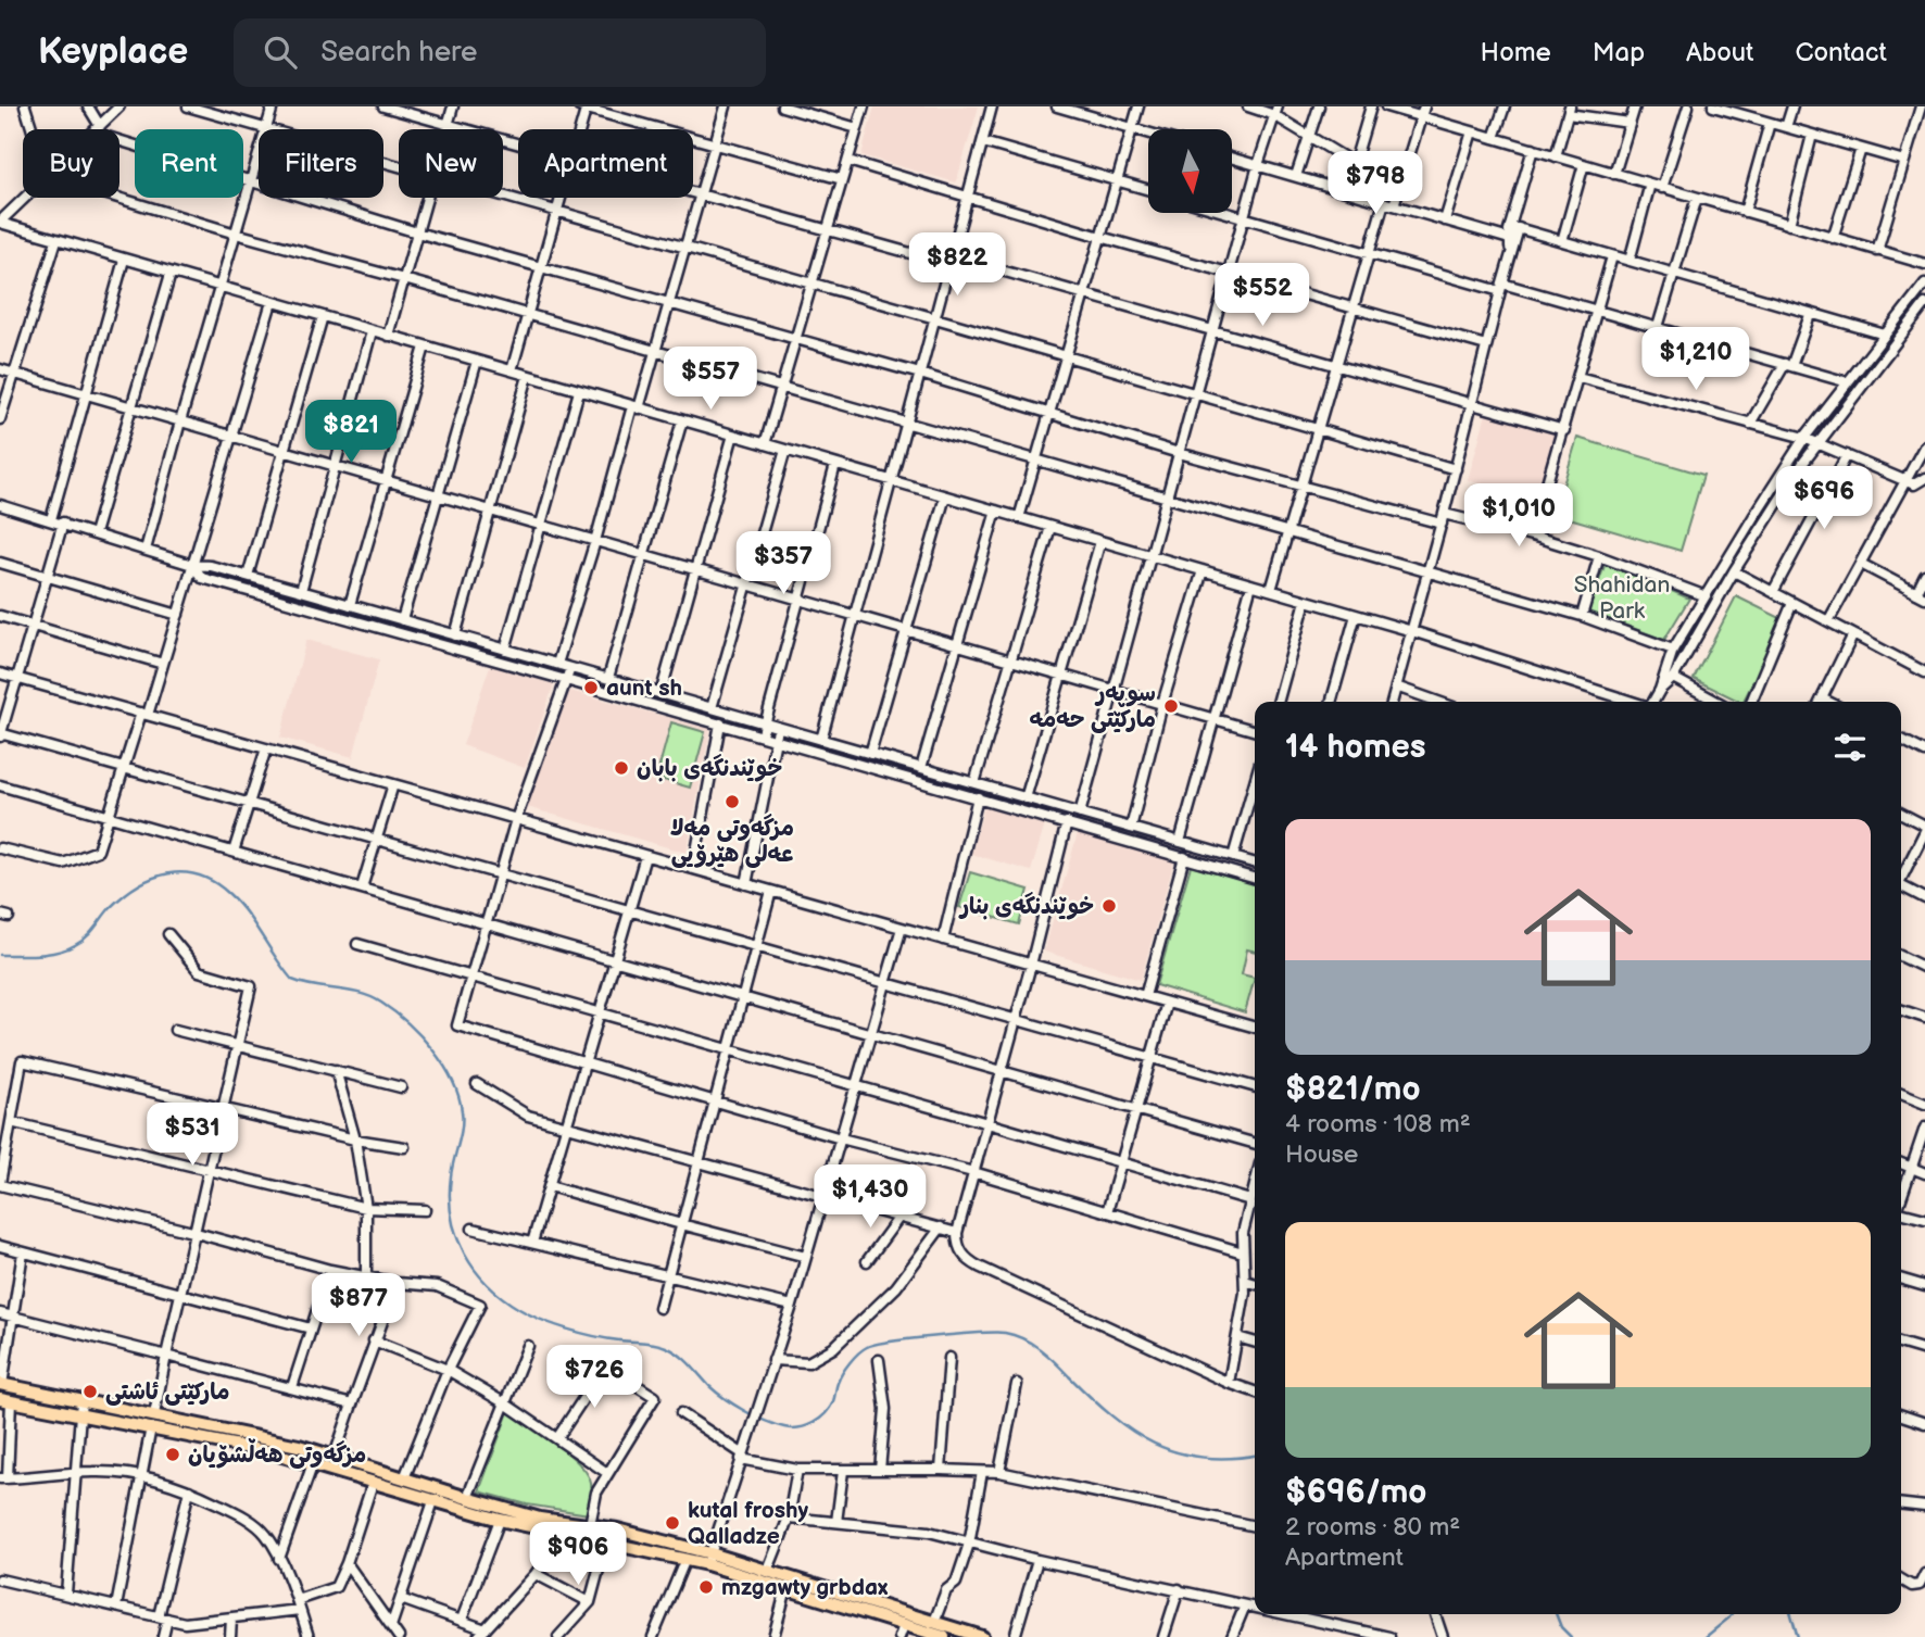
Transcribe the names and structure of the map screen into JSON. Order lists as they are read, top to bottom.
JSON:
{
  "parks": ["Shahidan Park"],
  "places": [
    "aunt sh",
    "سوپەر مارکێتی حەمە",
    "خوێندنگەی بابان",
    "مزگەوتی مەلا عەلی هێرۆیی",
    "خوێندنگەی بنار",
    "مارکێتی ئاشتی",
    "مزگەوتی ھەڵشۆیان",
    "kutal froshy Qalladze",
    "mzgawty grbdax"
  ],
  "north": "bottom",
  "page": {
    "header": "Keyplace",
    "search": "Search here",
    "nav": [
      "Home",
      "Map",
      "About",
      "Contact"
    ],
    "chip": [
      "Buy",
      "Rent",
      "Filters",
      "New",
      "Apartment"
    ],
    "price": [
      "$798",
      "$822",
      "$552",
      "$1,210",
      "$557",
      "$821",
      "$696",
      "$1,010",
      "$357",
      "$531",
      "$1,430",
      "$877",
      "$726",
      "$906"
    ],
    "heading": "14 homes",
    "list": [
      {
        "name": "$821/mo",
        "note": "4 rooms · 108 m² · House"
      },
      {
        "name": "$696/mo",
        "note": "2 rooms · 80 m² · Apartment"
      }
    ]
  }
}
